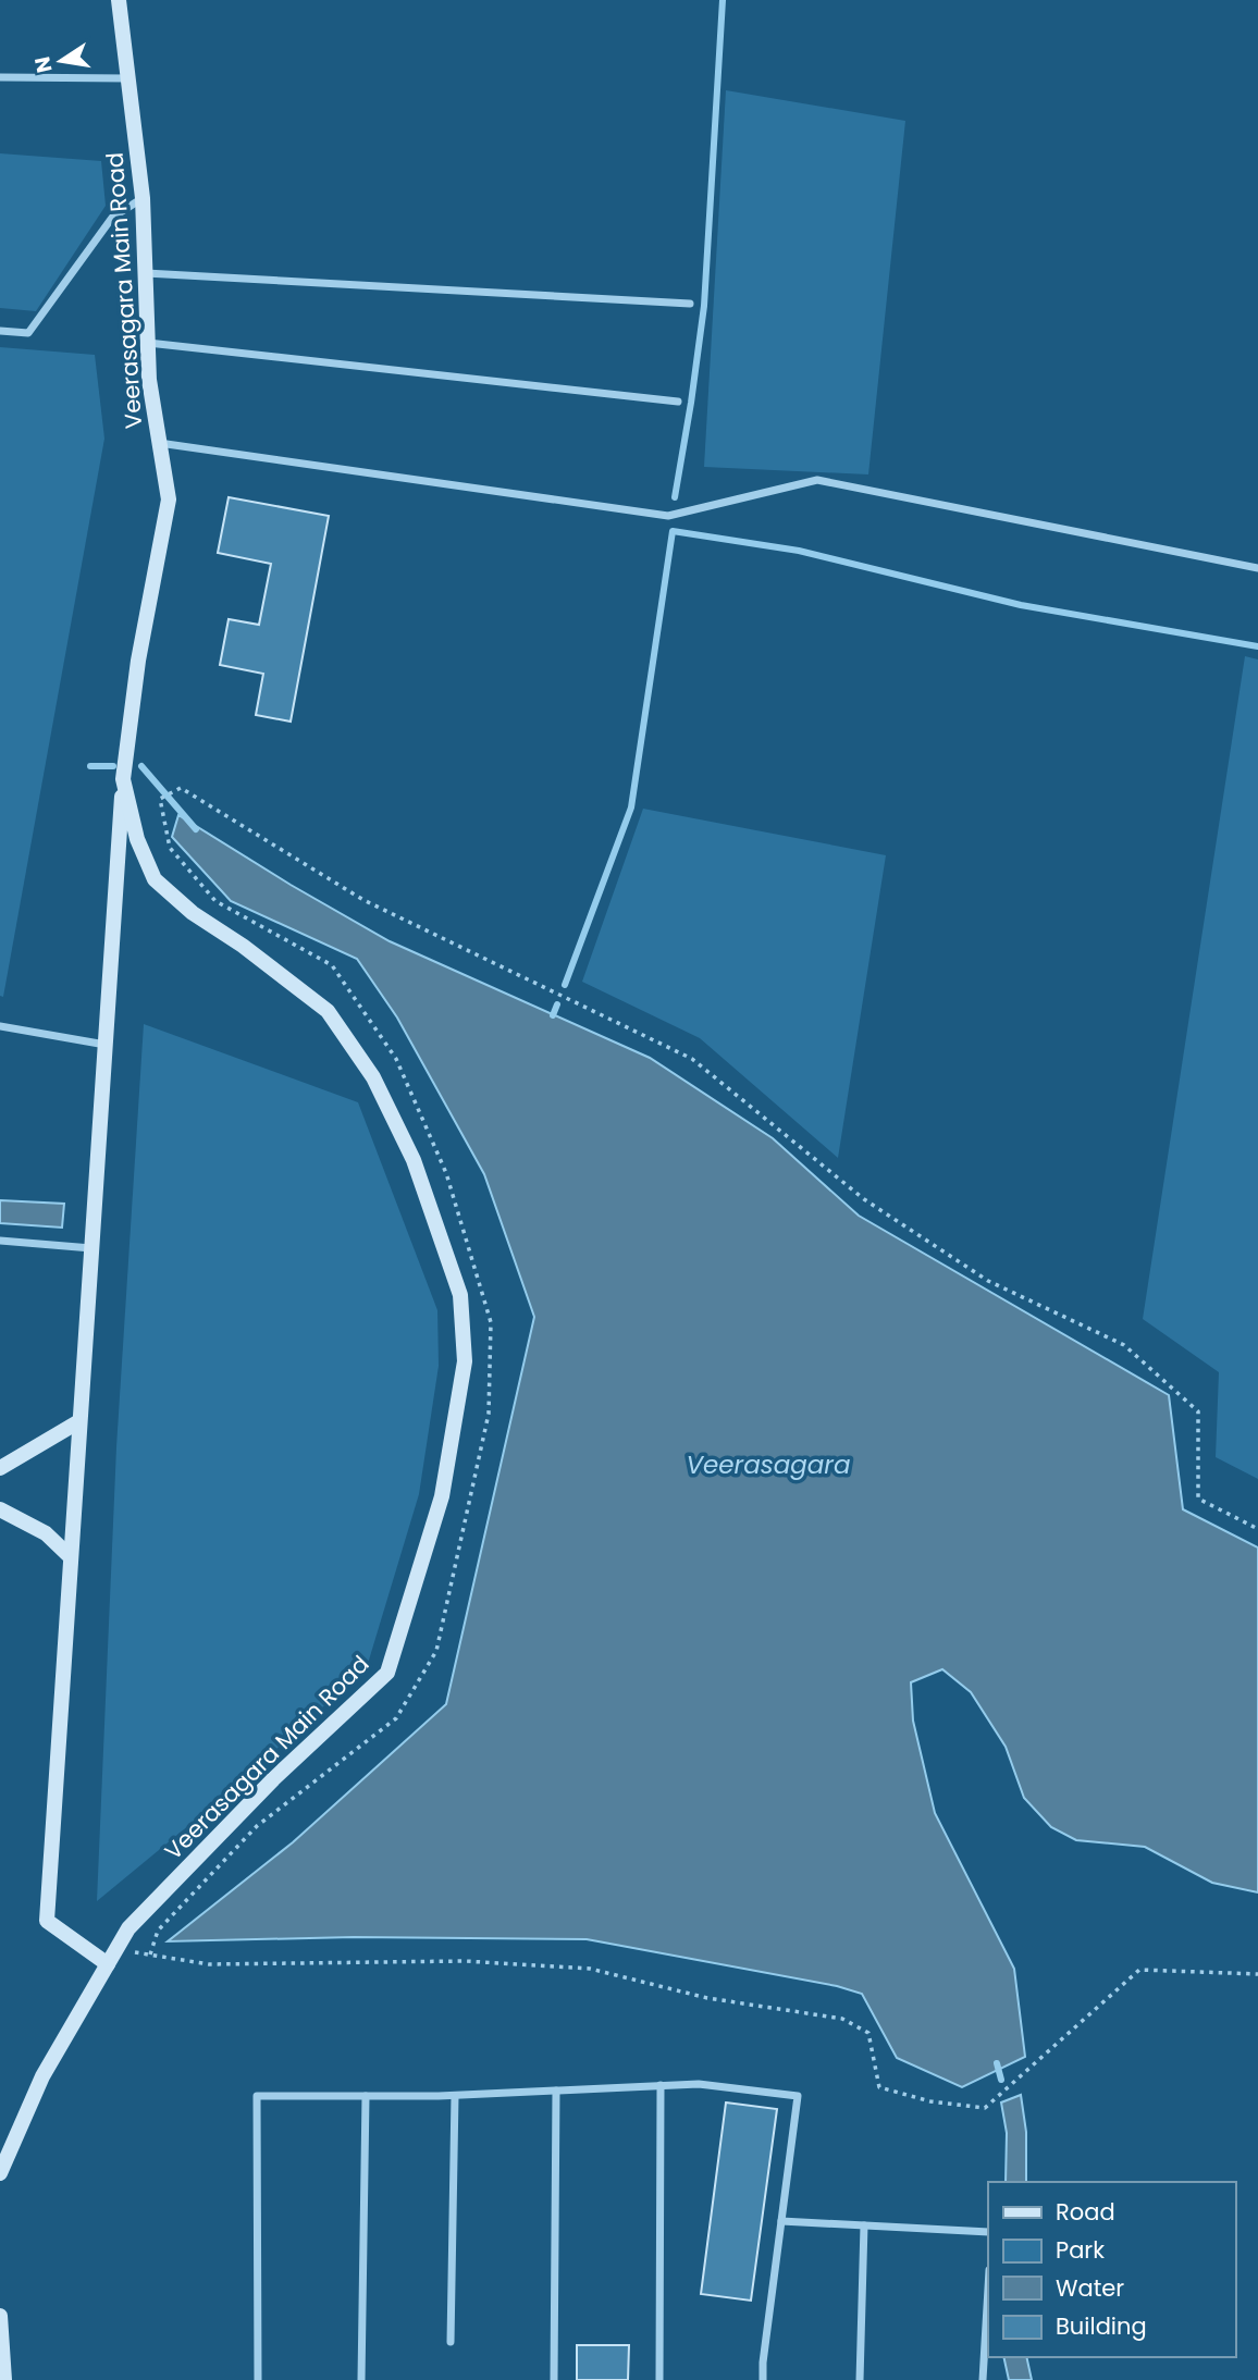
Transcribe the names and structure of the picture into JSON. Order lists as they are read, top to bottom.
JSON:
{
  "streets": {
    "street": ["Veerasagara Main Road"]
  },
  "water": ["Veerasagara"],
  "legend": [
    "Road",
    "Park",
    "Water",
    "Building"
  ],
  "north": "left"
}
